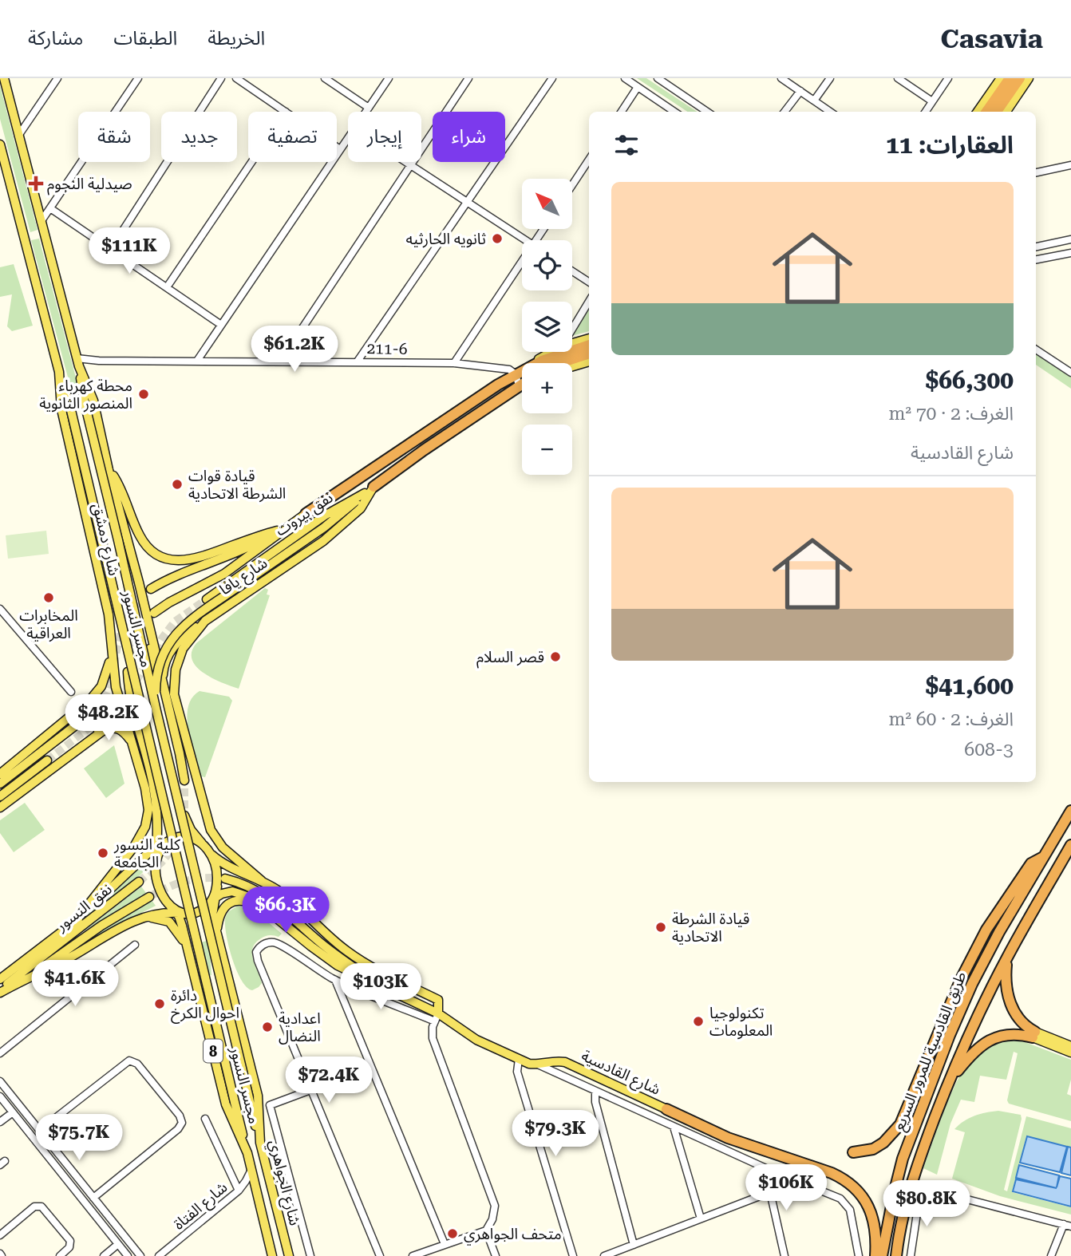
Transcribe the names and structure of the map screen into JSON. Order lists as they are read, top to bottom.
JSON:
{
  "streets": {
    "highway": ["شارع يافا", "طريق القادسية للمرور السريع"],
    "main road": [
      "نفق بيروت",
      "شارع دمشق",
      "مجسر النسور",
      "نفق النسور",
      "8",
      "شارع القادسية",
      "شارع الجواهري"
    ],
    "street": ["211-6", "شارع الفتاة"]
  },
  "crossings": [
    ["211-6", "شارع دمشق"],
    ["211-6", "شارع يافا"],
    ["211-6", "مجسر النسور"],
    ["نفق بيروت", "شارع يافا"],
    ["شارع دمشق", "مجسر النسور"],
    ["مجسر النسور", "شارع الجواهري"],
    ["شارع القادسية", "شارع الجواهري"],
    ["شارع الجواهري", "شارع الفتاة"]
  ],
  "places": {
    "health": ["صيدلية النجوم"],
    "other": [
      "ثانويه الحارثيه",
      "محطة كهرباء المنصور الثانوية",
      "قيادة قوات الشرطة الاتحادية",
      "المخابرات العراقية",
      "قصر السلام",
      "كلية النسور الجامعة",
      "قيادة الشرطة الاتحادية",
      "دائرة احوال الكرخ",
      "تكنولوجيا المعلومات",
      "اعدادية النضال",
      "متحف الجواهري"
    ]
  },
  "north": "top left",
  "page": {
    "header": "Casavia",
    "nav": ["الخريطة", "الطبقات", "مشاركة"],
    "chip": [
      "شراء",
      "إيجار",
      "تصفية",
      "جديد",
      "شقة"
    ],
    "heading": "العقارات: 11",
    "map_buttons": ["+", "−"],
    "list": [
      {
        "name": "$66,300",
        "note": "الغرف: 2 · 70 m² · شارع القادسية"
      },
      {
        "name": "$41,600",
        "note": "الغرف: 2 · 60 m² · 608-3"
      }
    ],
    "price": [
      "$111K",
      "$61.2K",
      "$48.2K",
      "$66.3K",
      "$41.6K",
      "$103K",
      "$72.4K",
      "$79.3K",
      "$75.7K",
      "$106K",
      "$80.8K"
    ]
  }
}
